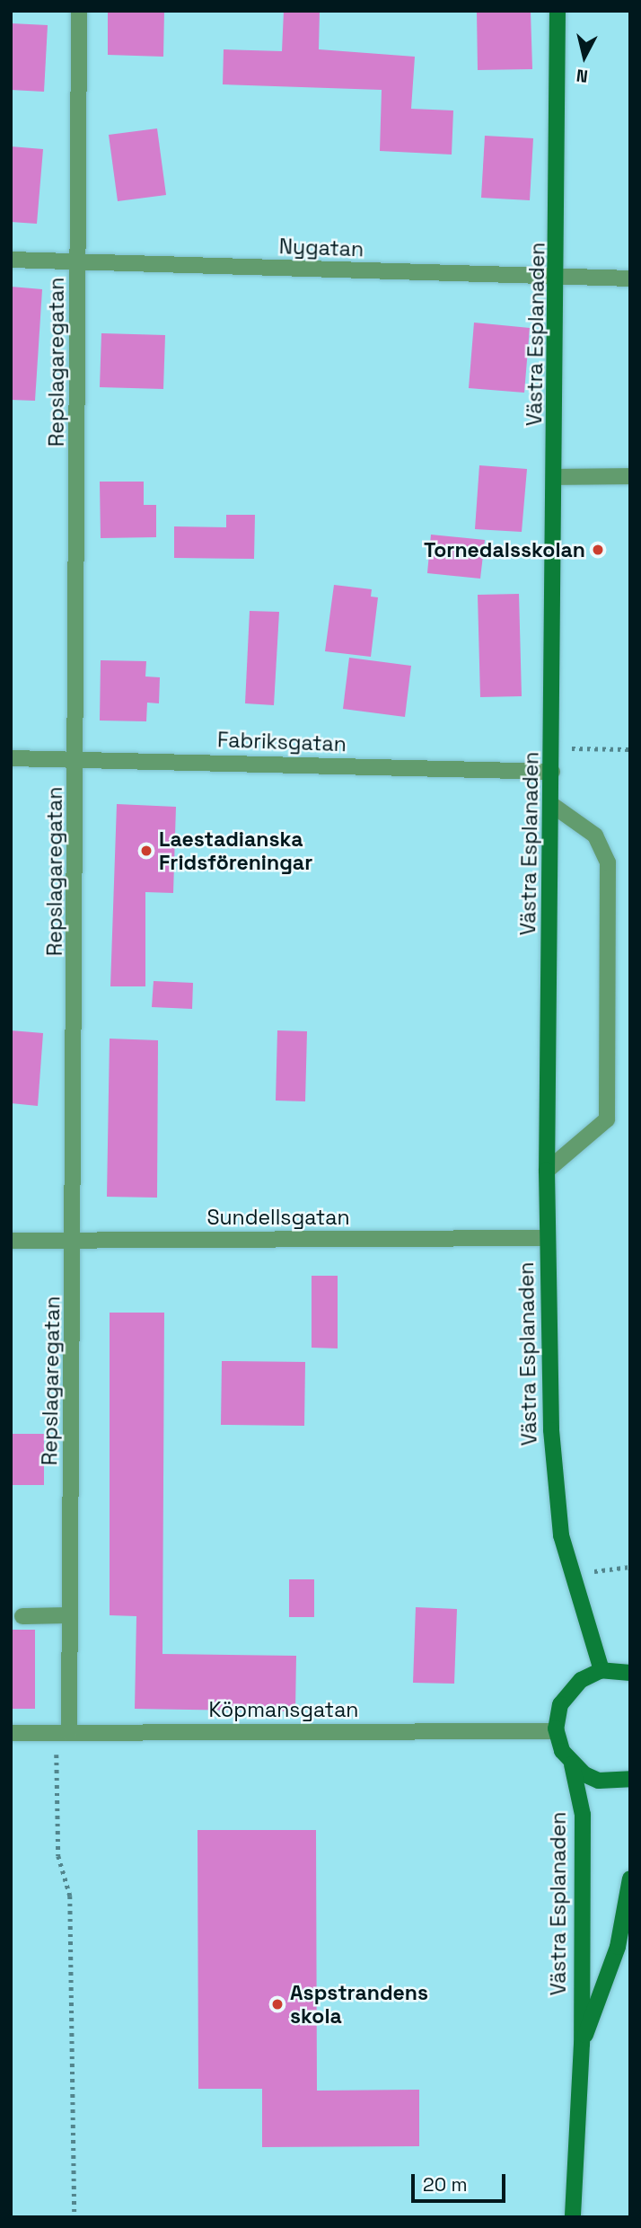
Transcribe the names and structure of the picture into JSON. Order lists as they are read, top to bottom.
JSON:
{
  "streets": {
    "street": [
      "Nygatan",
      "Västra Esplanaden",
      "Repslagaregatan",
      "Fabriksgatan",
      "Sundellsgatan",
      "Köpmansgatan"
    ]
  },
  "crossings": [
    ["Nygatan", "Västra Esplanaden"],
    ["Nygatan", "Repslagaregatan"],
    ["Västra Esplanaden", "Fabriksgatan"],
    ["Västra Esplanaden", "Sundellsgatan"],
    ["Västra Esplanaden", "Köpmansgatan"],
    ["Repslagaregatan", "Fabriksgatan"],
    ["Repslagaregatan", "Sundellsgatan"],
    ["Repslagaregatan", "Köpmansgatan"]
  ],
  "places": ["Tornedalsskolan", "Laestadianska Fridsföreningar", "Aspstrandens skola"],
  "scale_bar": "20 m",
  "north": "bottom"
}
